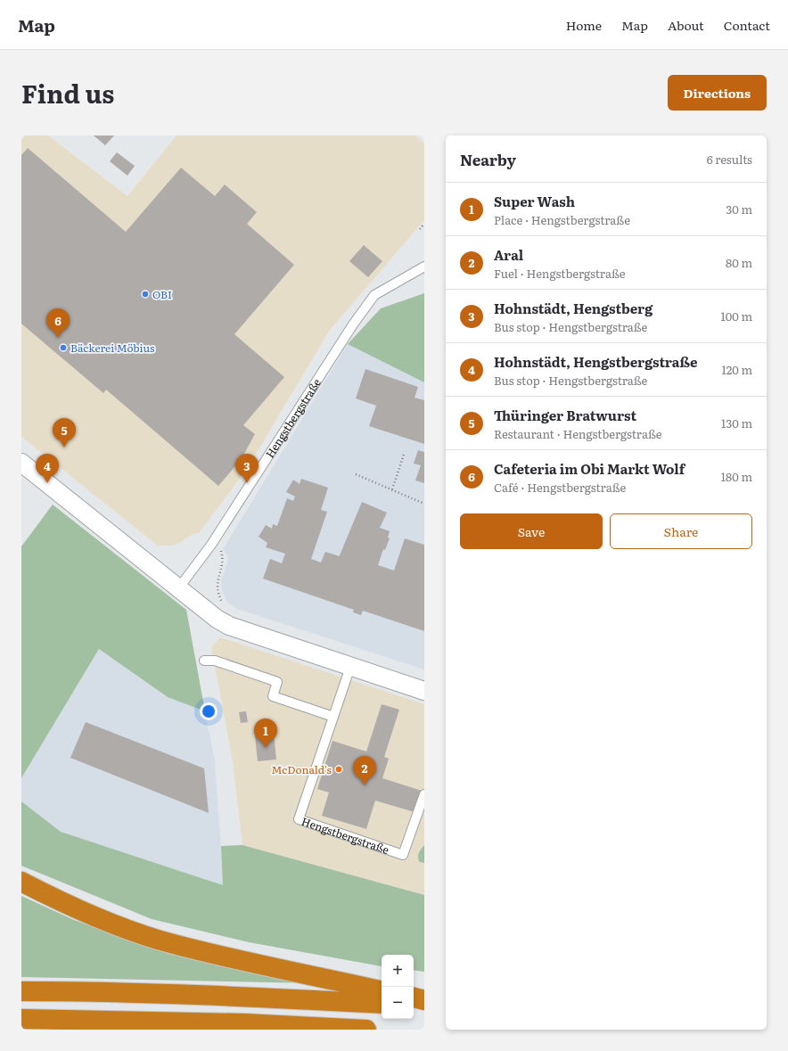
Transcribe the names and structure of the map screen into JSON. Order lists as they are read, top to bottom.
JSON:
{
  "streets": {
    "lane": ["Hengstbergstraße"]
  },
  "places": ["OBI", "Bäckerei Möbius", "McDonald's"],
  "page": {
    "header": "Map",
    "nav": [
      "Home",
      "Map",
      "About",
      "Contact"
    ],
    "title": "Find us",
    "buttons": [
      "Directions",
      ["Save", "Share"]
    ],
    "heading": ["Nearby", "6 results"],
    "list": [
      {
        "mark": "1",
        "name": "Super Wash",
        "note": "Place · Hengstbergstraße",
        "value": "30 m"
      },
      {
        "mark": "2",
        "name": "Aral",
        "note": "Fuel · Hengstbergstraße",
        "value": "80 m"
      },
      {
        "mark": "3",
        "name": "Hohnstädt, Hengstberg",
        "note": "Bus stop · Hengstbergstraße",
        "value": "100 m"
      },
      {
        "mark": "4",
        "name": "Hohnstädt, Hengstbergstraße",
        "note": "Bus stop · Hengstbergstraße",
        "value": "120 m"
      },
      {
        "mark": "5",
        "name": "Thüringer Bratwurst",
        "note": "Restaurant · Hengstbergstraße",
        "value": "130 m"
      },
      {
        "mark": "6",
        "name": "Cafeteria im Obi Markt Wolf",
        "note": "Café · Hengstbergstraße",
        "value": "180 m"
      }
    ],
    "pins": [
      "6",
      "5",
      "3",
      "4",
      "1",
      "2"
    ],
    "map_buttons": ["+", "−"]
  }
}
